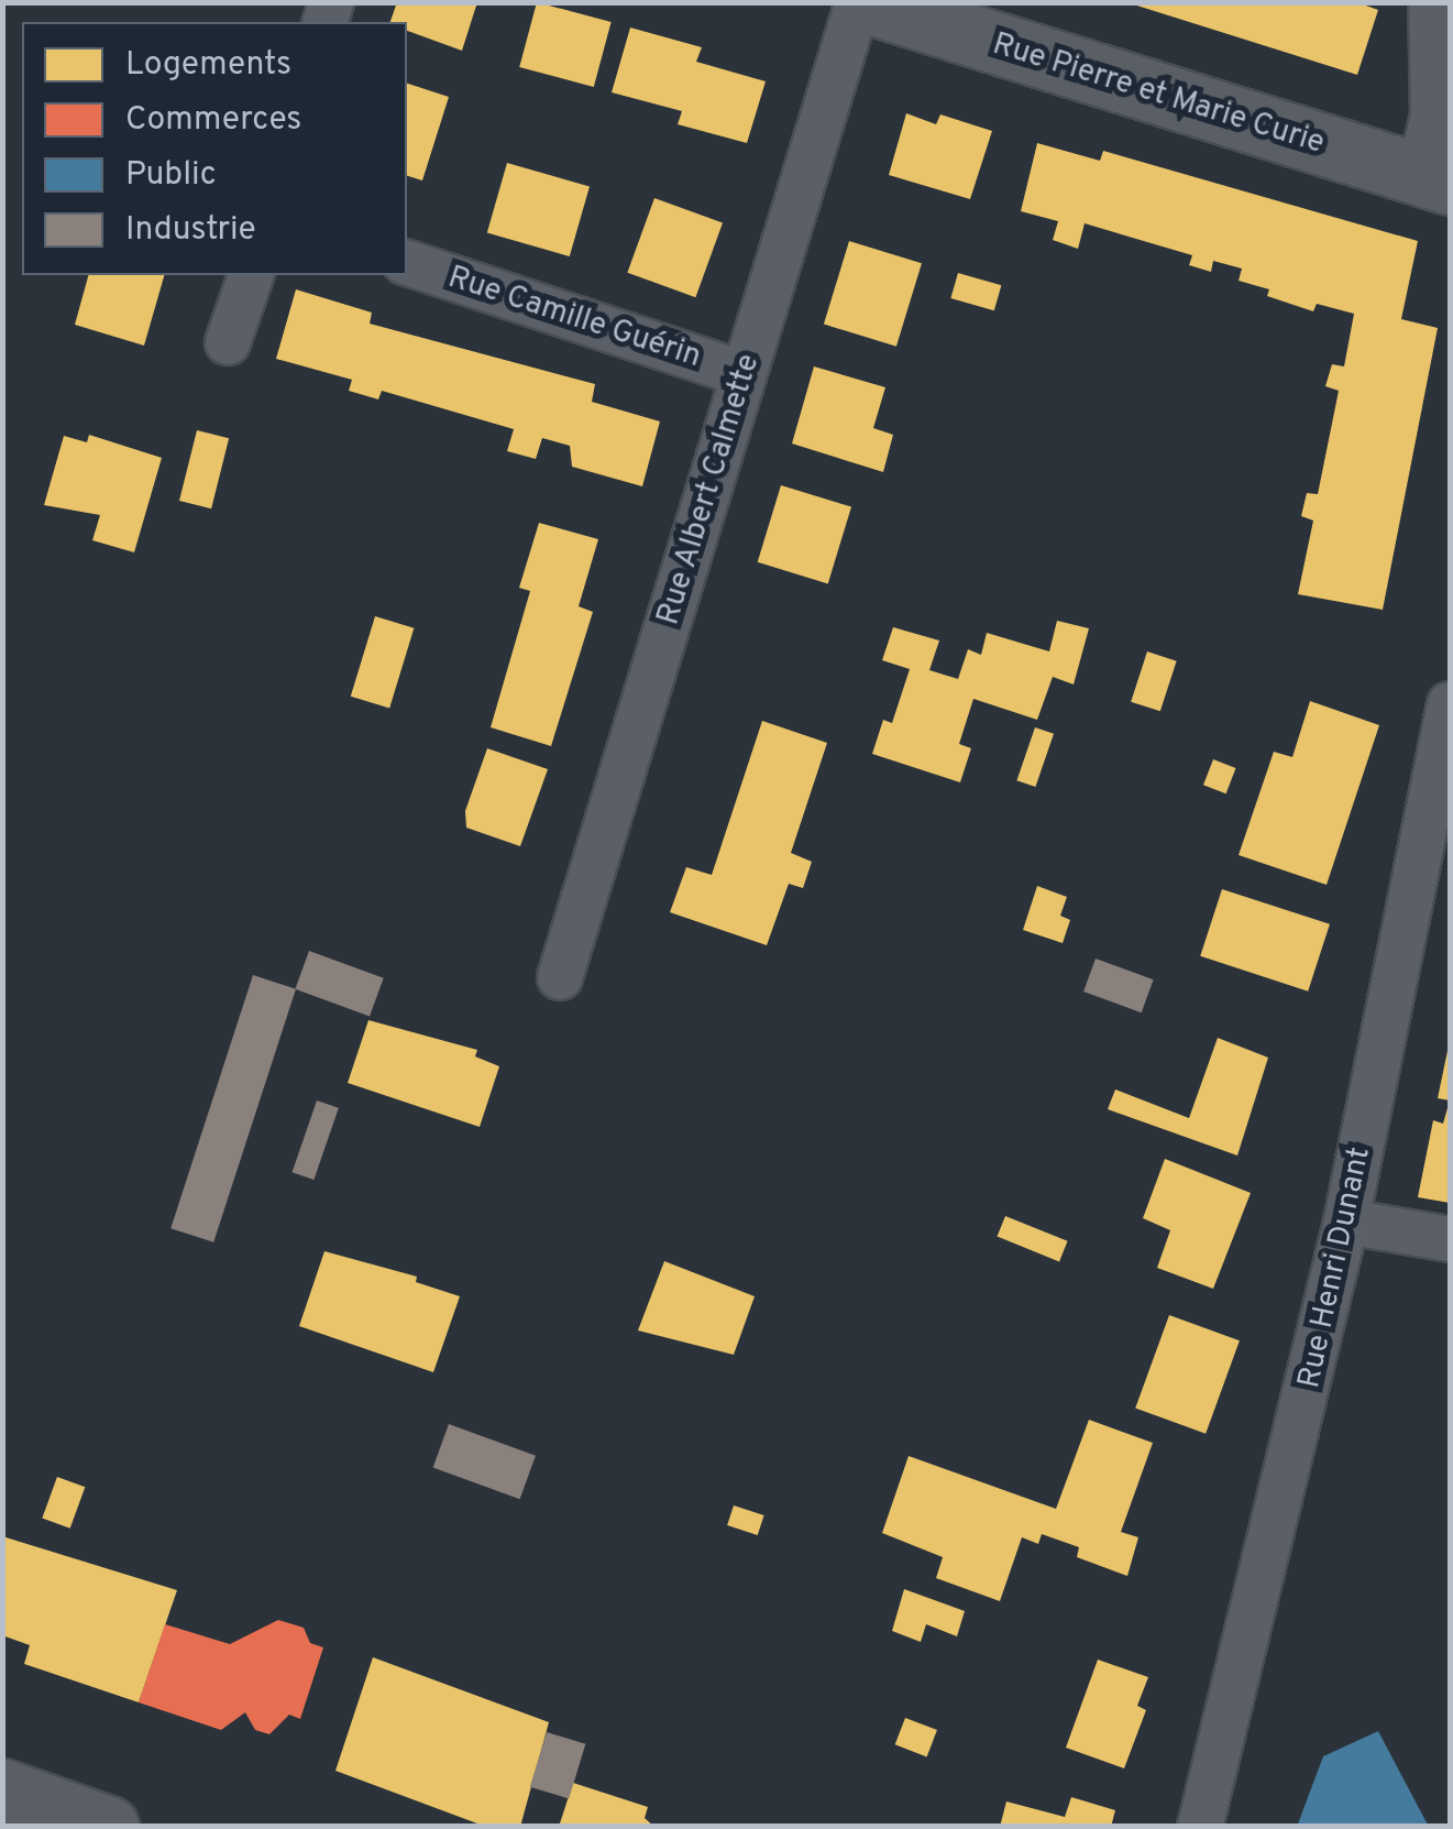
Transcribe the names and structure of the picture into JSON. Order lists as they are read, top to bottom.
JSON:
{
  "streets": {
    "street": [
      "Rue Pierre et Marie Curie",
      "Rue Camille Guérin",
      "Rue Albert Calmette",
      "Rue Henri Dunant"
    ]
  },
  "crossings": [
    ["Rue Pierre et Marie Curie", "Rue Albert Calmette"],
    ["Rue Camille Guérin", "Rue Albert Calmette"]
  ],
  "legend": [
    "Logements",
    "Commerces",
    "Public",
    "Industrie"
  ]
}
